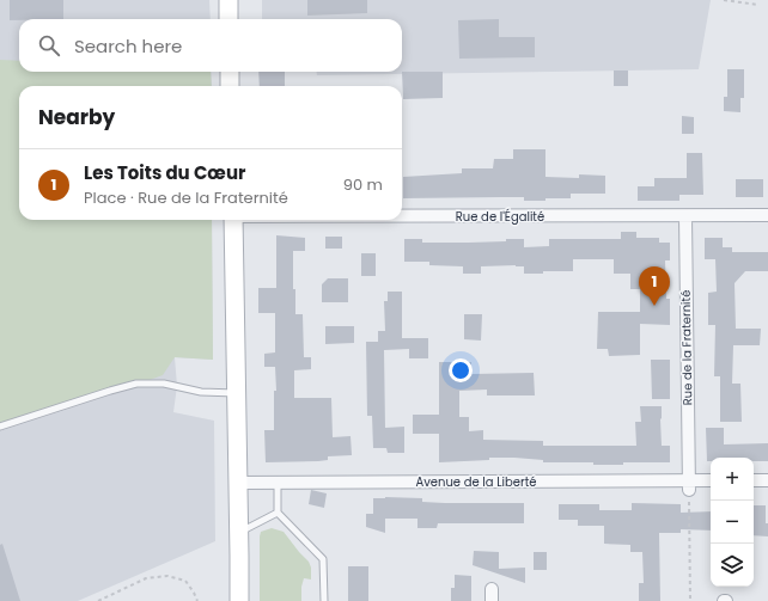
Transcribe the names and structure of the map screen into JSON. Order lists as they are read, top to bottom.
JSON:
{
  "streets": {
    "street": ["Rue de l'Égalité", "Rue de la Fraternité", "Avenue de la Liberté"]
  },
  "crossings": [
    ["Rue de l'Égalité", "Rue de la Fraternité"],
    ["Rue de la Fraternité", "Avenue de la Liberté"]
  ],
  "page": {
    "search": "Search here",
    "heading": "Nearby",
    "list": [
      {
        "mark": "1",
        "name": "Les Toits du Cœur",
        "note": "Place · Rue de la Fraternité",
        "value": "90 m"
      }
    ],
    "pins": "1",
    "map_buttons": ["+", "−"]
  }
}
